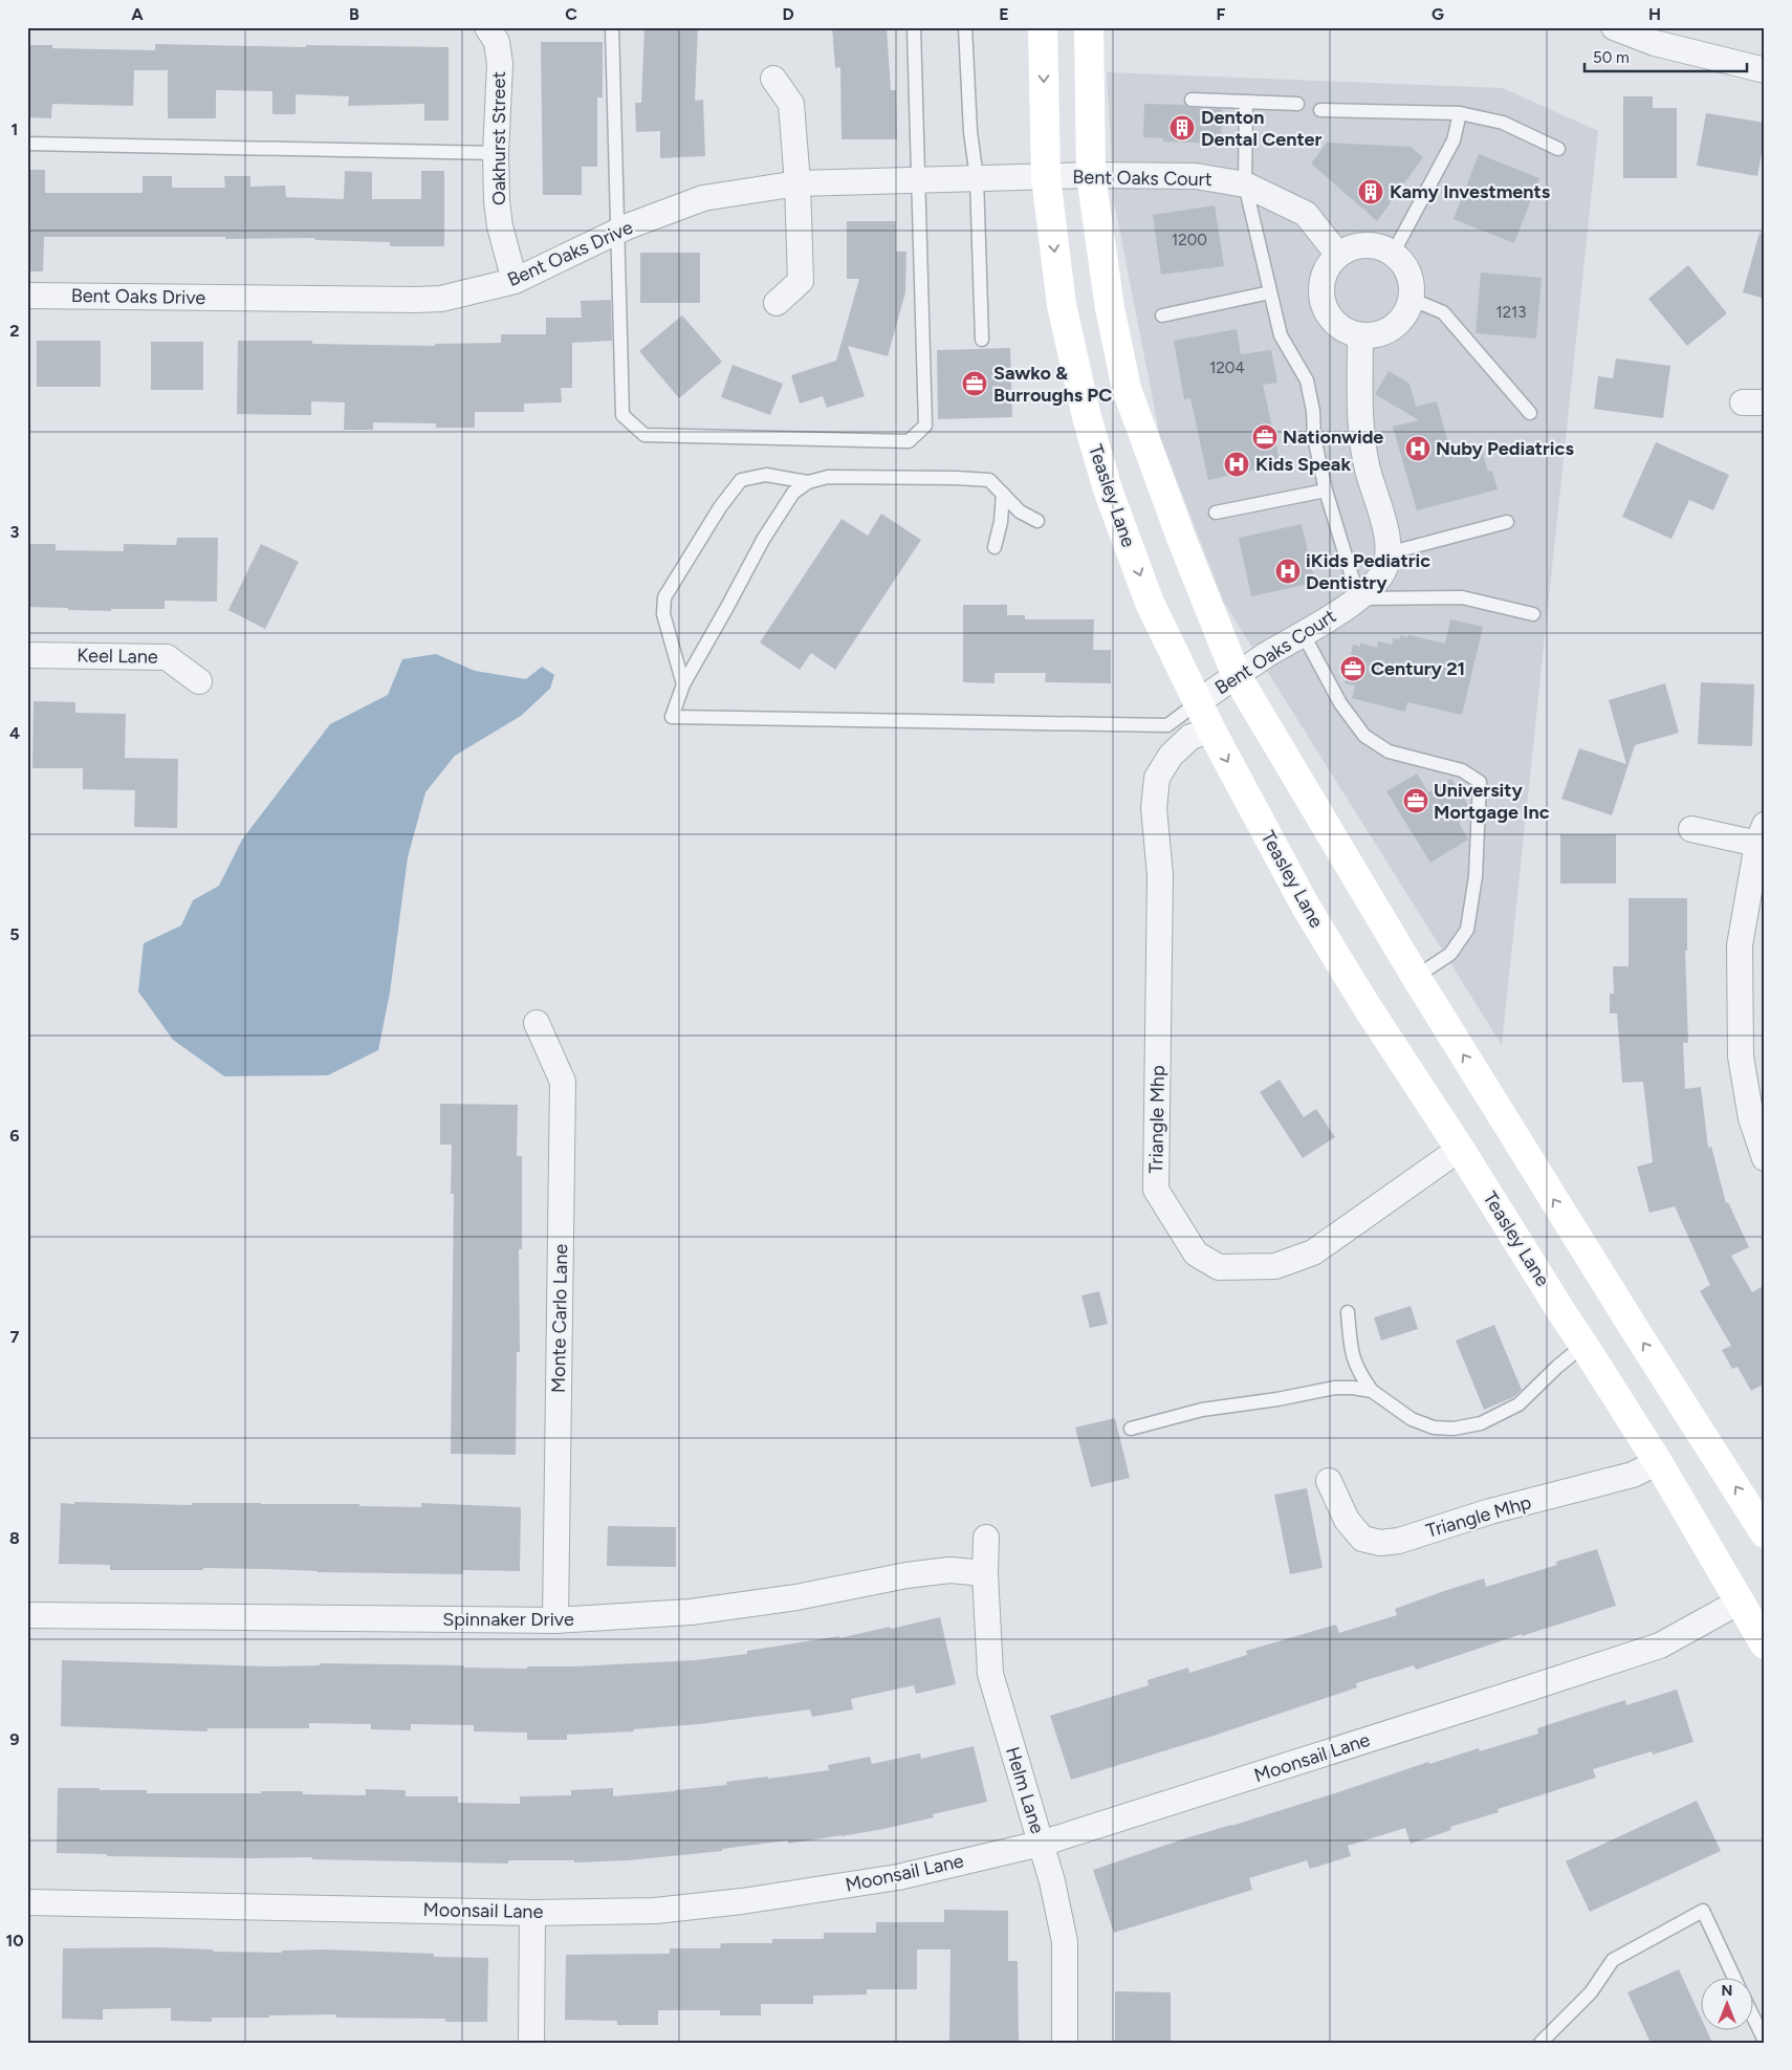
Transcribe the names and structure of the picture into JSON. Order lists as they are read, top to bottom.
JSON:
{
  "streets": {
    "main road": ["Teasley Lane"],
    "street": [
      "Oakhurst Street",
      "Bent Oaks Court",
      "Bent Oaks Drive",
      "Keel Lane",
      "Triangle Mhp",
      "Monte Carlo Lane",
      "Spinnaker Drive",
      "Moonsail Lane",
      "Helm Lane"
    ]
  },
  "crossings": [
    ["Oakhurst Street", "Bent Oaks Drive"],
    ["Bent Oaks Court", "Bent Oaks Drive"],
    ["Bent Oaks Court", "Teasley Lane"],
    ["Bent Oaks Drive", "Teasley Lane"],
    ["Teasley Lane", "Triangle Mhp"],
    ["Teasley Lane", "Moonsail Lane"],
    ["Monte Carlo Lane", "Spinnaker Drive"],
    ["Spinnaker Drive", "Helm Lane"],
    ["Moonsail Lane", "Helm Lane"]
  ],
  "places": {
    "building": ["Denton Dental Center", "Kamy Investments"],
    "office": [
      "Sawko & Burroughs PC",
      "Nationwide",
      "Century 21",
      "University Mortgage Inc"
    ],
    "hospital": ["Nuby Pediatrics", "Kids Speak", "iKids Pediatric Dentistry"]
  },
  "house_numbers": ["1200", "1213", "1204"],
  "scale_bar": "50 m",
  "north": "top",
  "grid": {
    "columns": [
      "A",
      "B",
      "C",
      "D",
      "E",
      "F",
      "G",
      "H"
    ],
    "rows": [
      "1",
      "2",
      "3",
      "4",
      "5",
      "6",
      "7",
      "8",
      "9",
      "10"
    ]
  }
}
